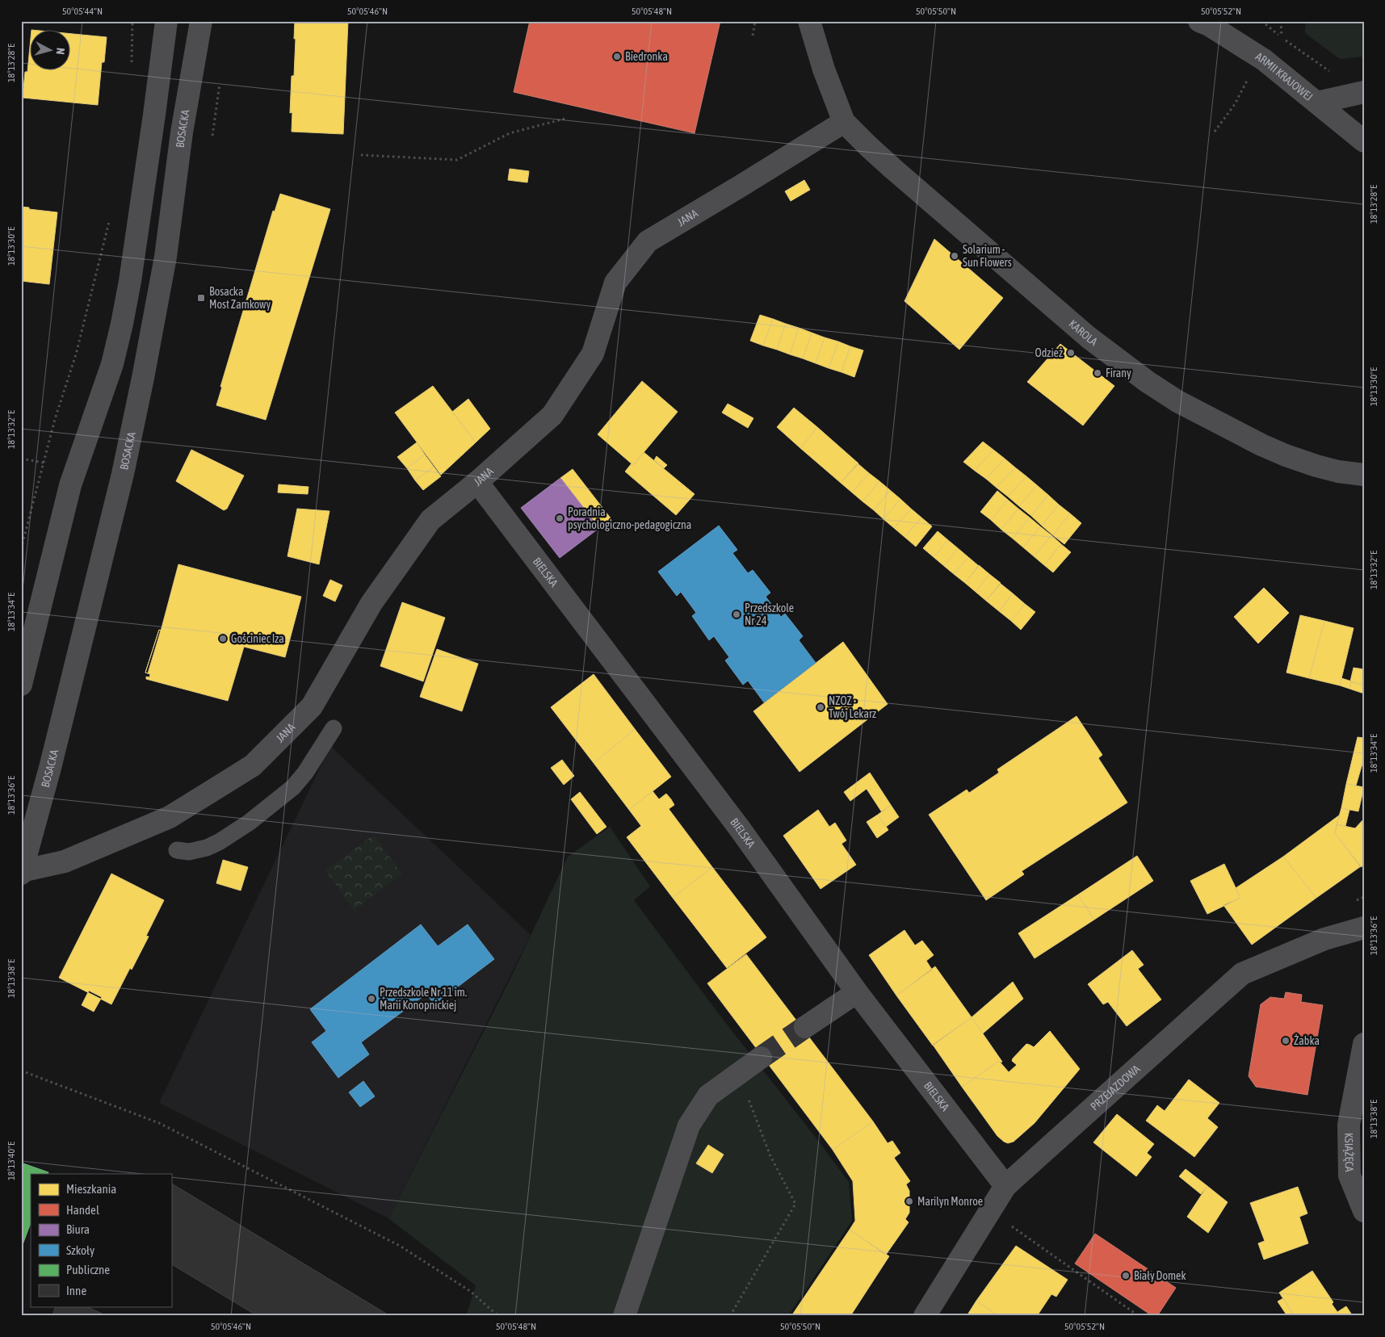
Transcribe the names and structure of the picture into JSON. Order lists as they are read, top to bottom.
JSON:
{
  "streets": {
    "street": [
      "ARMII KRAJOWEJ",
      "BOSACKA",
      "JANA",
      "KAROLA",
      "BIELSKA",
      "PRZEJAZDOWA",
      "KSIĄŻĘCA"
    ]
  },
  "crossings": [
    ["BOSACKA", "JANA"],
    ["JANA", "KAROLA"],
    ["JANA", "BIELSKA"],
    ["BIELSKA", "PRZEJAZDOWA"]
  ],
  "places": {
    "other": [
      "Biedronka",
      "Solarium - Sun Flowers",
      "Odzież",
      "Firany",
      "Poradnia psychologiczno-pedagogiczna",
      "Przedszkole Nr 24",
      "Gościniec Iza",
      "NZOZ - Twój Lekarz",
      "Przedszkole Nr 11 im. Marii Konopnickiej",
      "Żabka",
      "Marilyn Monroe",
      "Biały Domek"
    ],
    "transit": ["Bosacka Most Zamkowy"]
  },
  "legend": [
    "Mieszkania",
    "Handel",
    "Biura",
    "Szkoły",
    "Publiczne",
    "Inne"
  ],
  "north": "right",
  "coordinates": [
    "50°05'44\"N",
    "50°05'46\"N",
    "50°05'48\"N",
    "50°05'50\"N",
    "50°05'52\"N",
    "18°13'28\"E",
    "18°13'30\"E",
    "18°13'32\"E",
    "18°13'34\"E",
    "18°13'36\"E",
    "18°13'38\"E",
    "18°13'40\"E"
  ]
}
